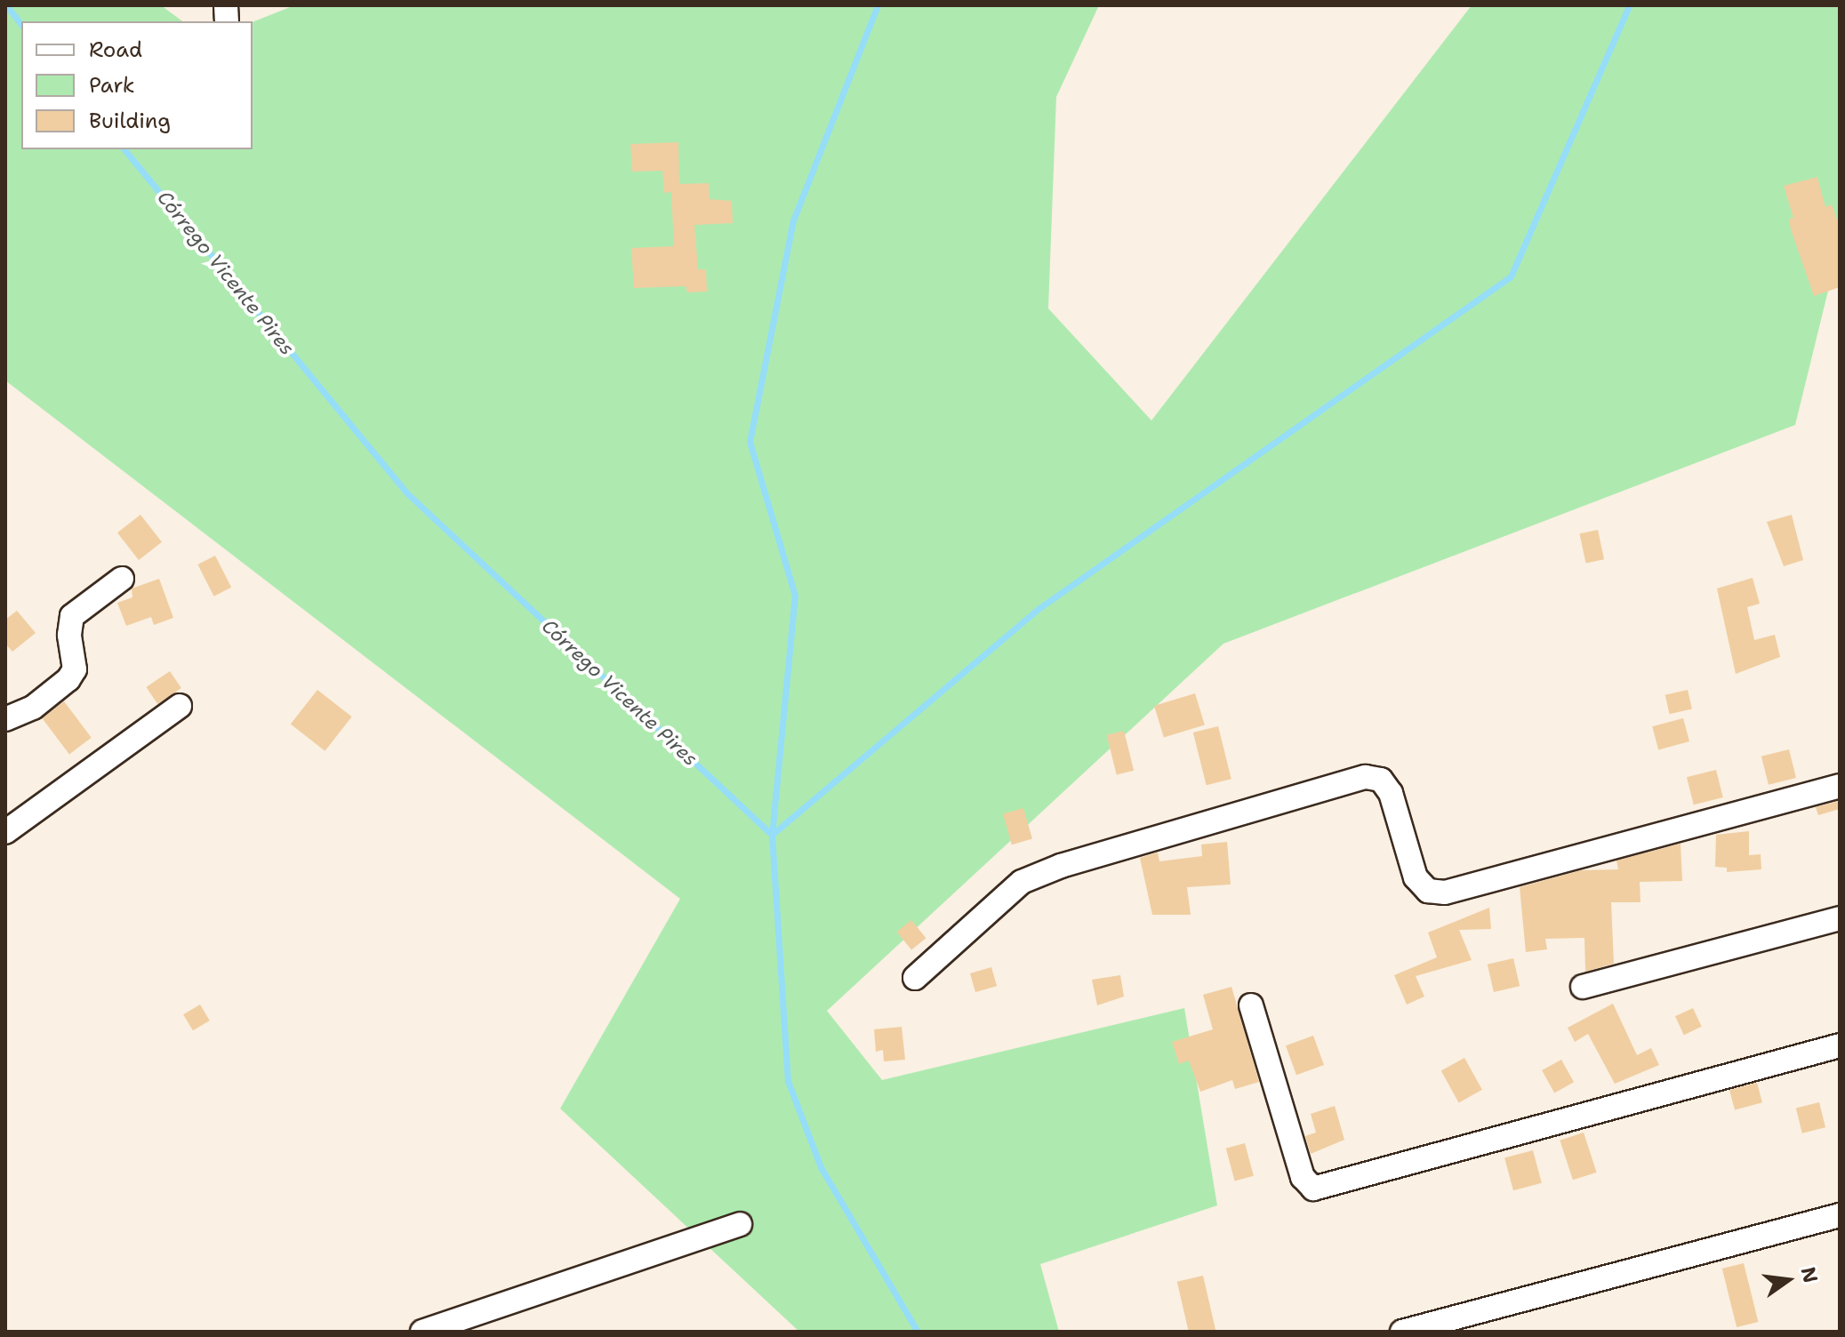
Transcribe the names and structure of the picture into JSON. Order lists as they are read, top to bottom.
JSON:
{
  "water": ["Córrego Vicente Pires"],
  "legend": ["Road", "Park", "Building"],
  "north": "right"
}
